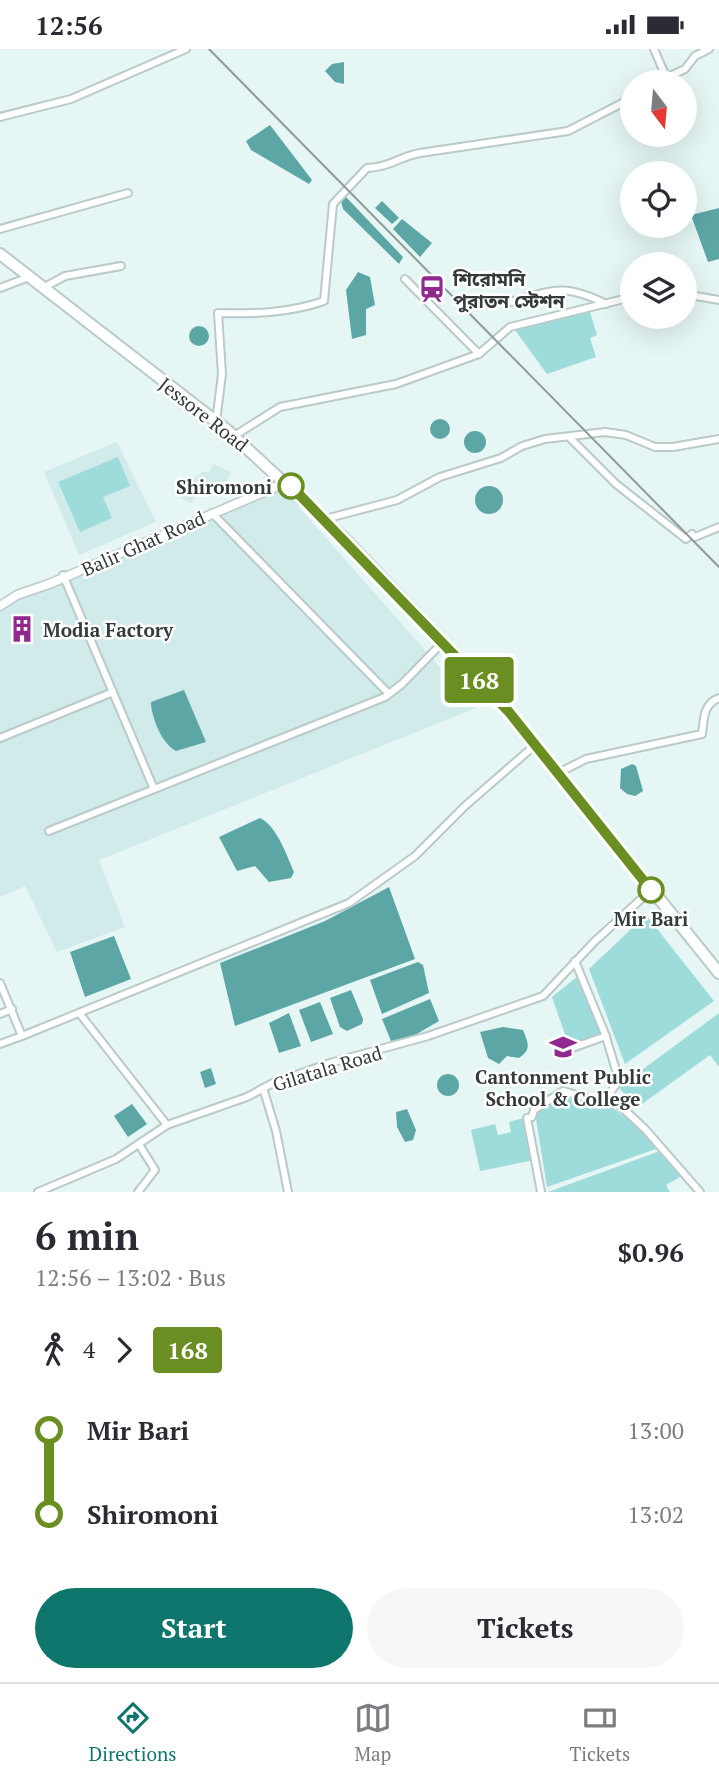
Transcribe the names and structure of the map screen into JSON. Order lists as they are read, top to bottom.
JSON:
{
  "streets": {
    "highway": ["Jessore Road"],
    "street": ["Balir Ghat Road", "Gilatala Road"]
  },
  "crossings": [
    ["Jessore Road", "Balir Ghat Road"],
    ["Jessore Road", "Gilatala Road"]
  ],
  "places": {
    "station": ["শিরোমনি পুরাতন স্টেশন"],
    "other": ["Shiromoni", "Mir Bari"],
    "building": ["Modia Factory"],
    "school or university": ["Cantonment Public School & College"]
  },
  "lines": ["bus line 168"],
  "north": "bottom",
  "page": {
    "status": "12:56",
    "on_map": "168",
    "heading": ["6 min", "12:56 – 13:02 · Bus", "$0.96"],
    "legs": ["4", "168"],
    "list": [
      {
        "name": "Mir Bari",
        "value": "13:00"
      },
      {
        "name": "Shiromoni",
        "value": "13:02"
      }
    ],
    "buttons": ["Start", "Tickets"],
    "tabs": ["Directions", "Map", "Tickets"]
  }
}
